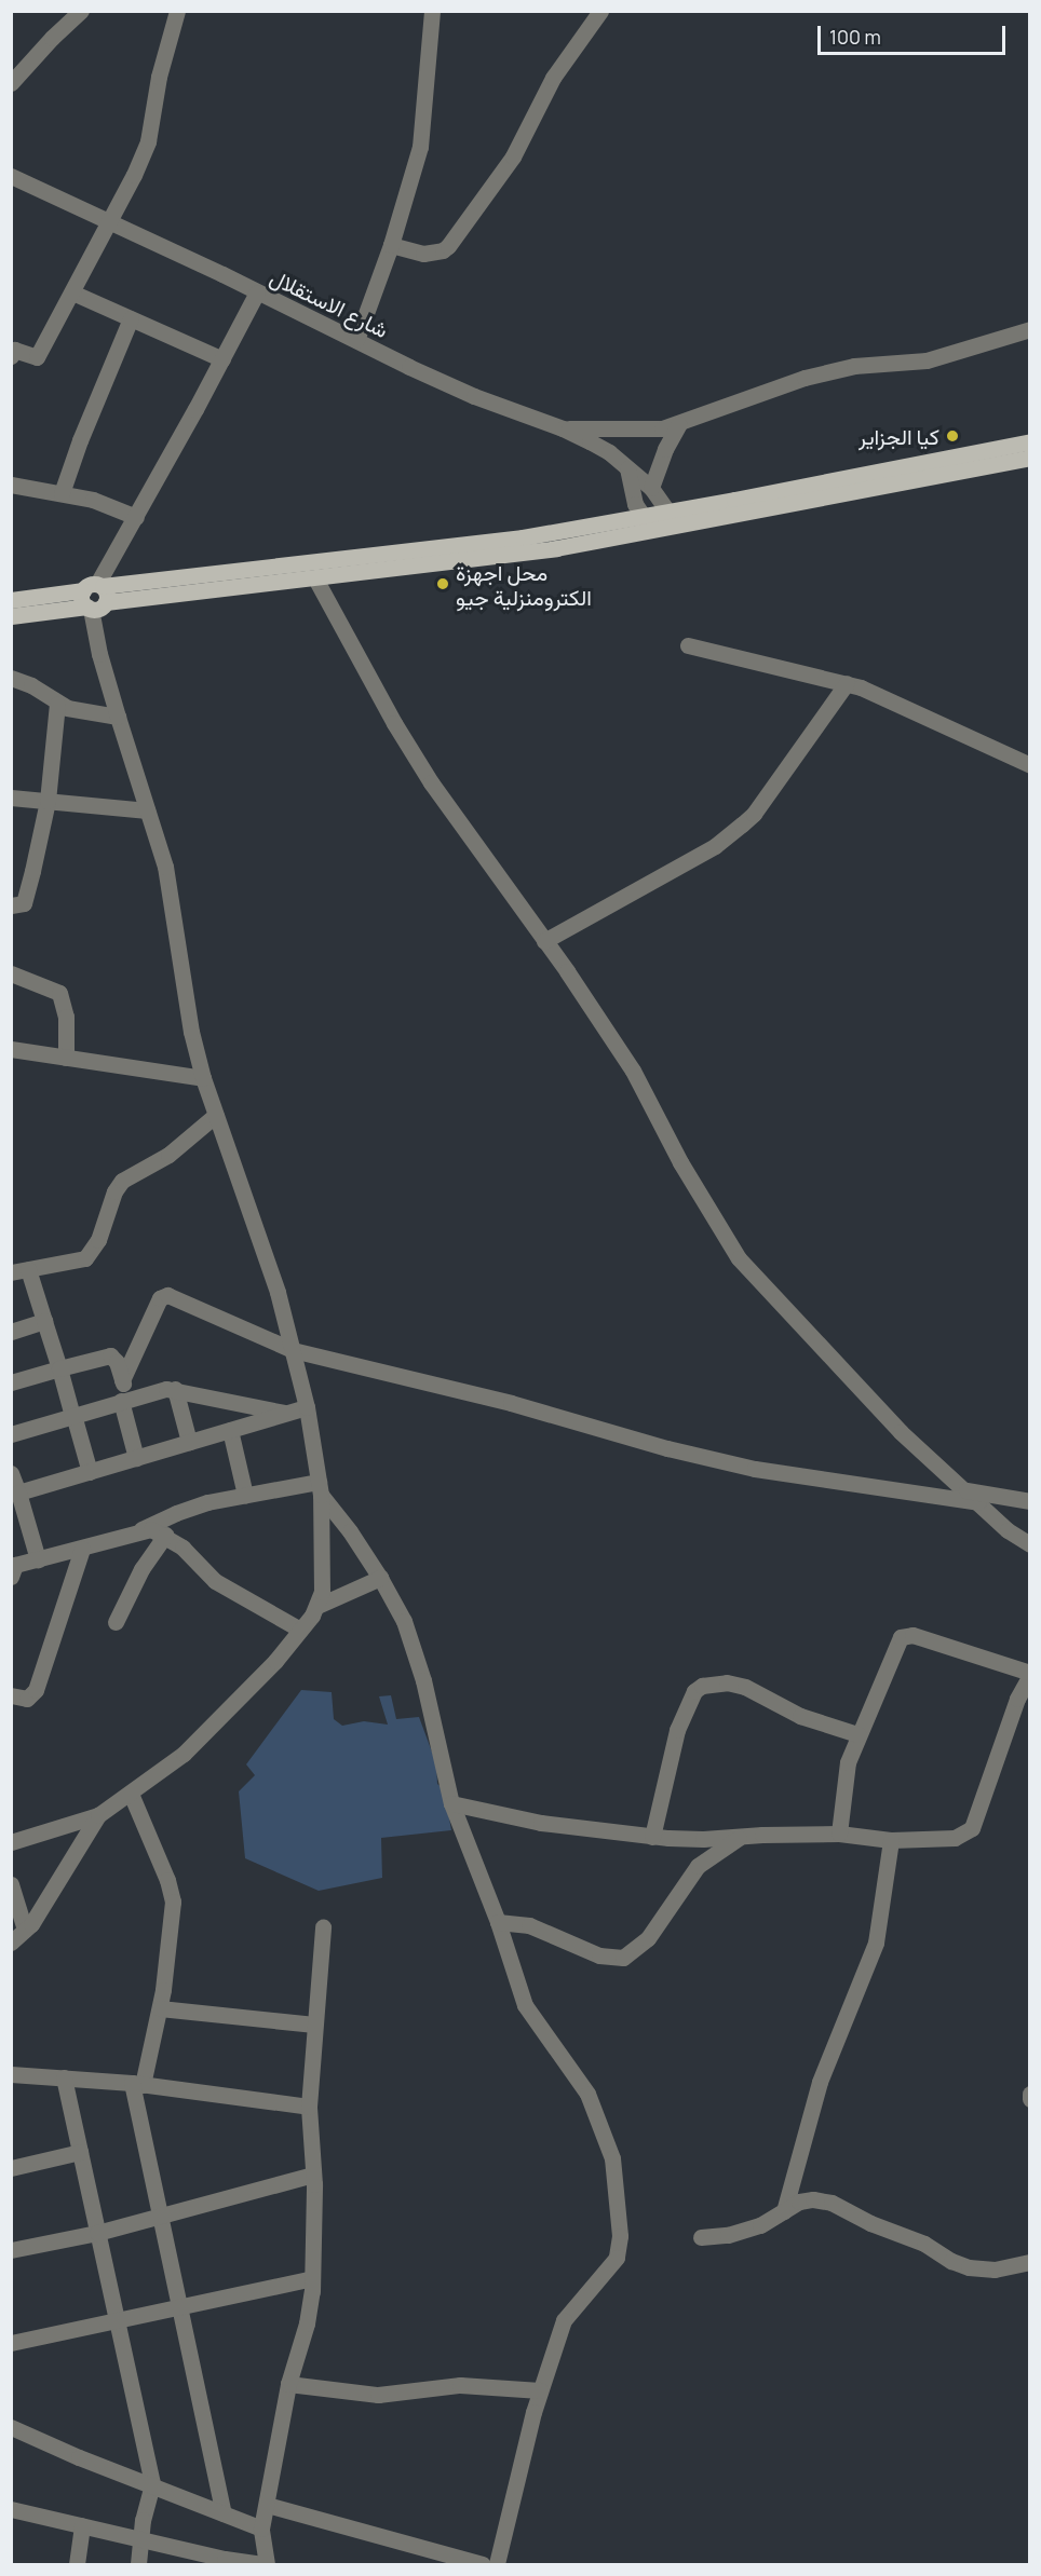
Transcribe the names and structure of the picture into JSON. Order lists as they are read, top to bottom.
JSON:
{
  "streets": {
    "street": ["شارع الاستقلال"]
  },
  "places": ["كيا الجزاير", "محل اجهزة الكترومنزلية جيو"],
  "scale_bar": "100 m"
}
